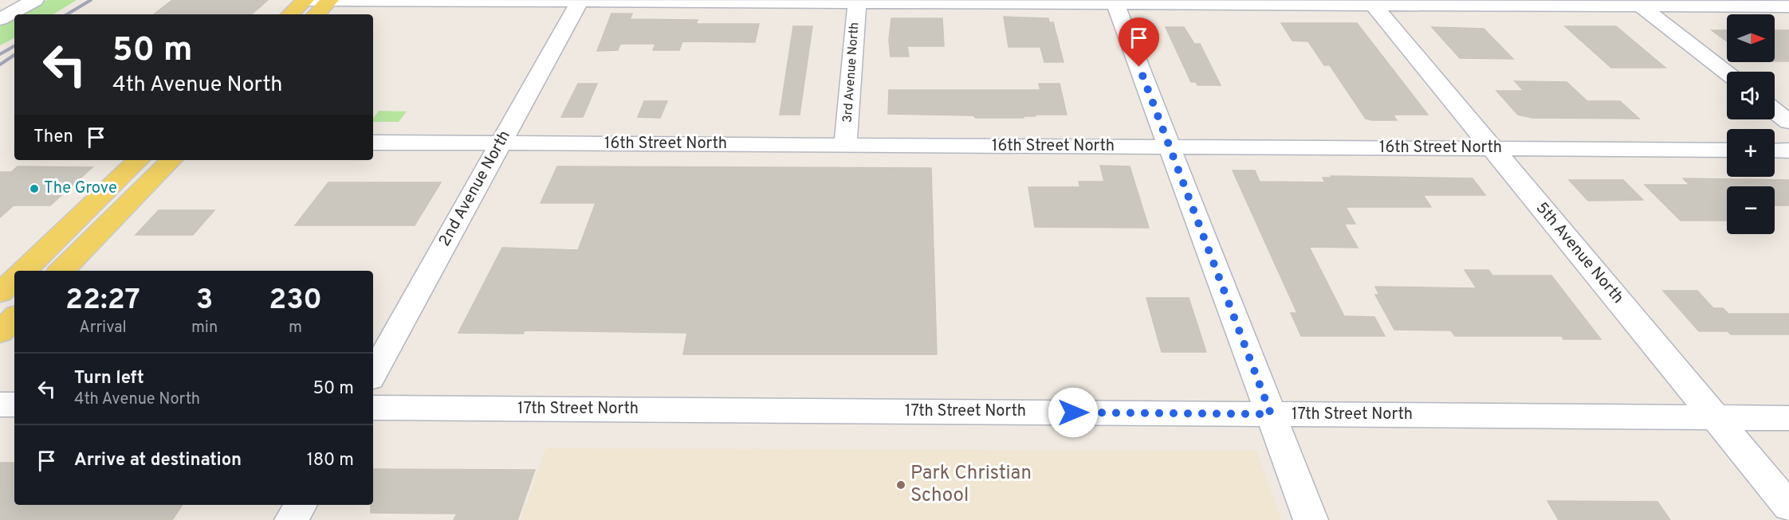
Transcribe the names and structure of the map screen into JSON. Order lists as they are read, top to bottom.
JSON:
{
  "streets": {
    "street": [
      "3rd Avenue North",
      "16th Street North",
      "2nd Avenue North",
      "5th Avenue North",
      "17th Street North"
    ]
  },
  "crossings": [
    ["3rd Avenue North", "16th Street North"],
    ["16th Street North", "2nd Avenue North"],
    ["16th Street North", "5th Avenue North"],
    ["5th Avenue North", "17th Street North"]
  ],
  "places": ["The Grove", "Park Christian School"],
  "north": "right",
  "page": {
    "map_buttons": ["+", "−"],
    "turn": ["50 m", "4th Avenue North"],
    "then": "Then",
    "eta": [
      "22:27",
      "Arrival",
      "3",
      "min",
      "230",
      "m"
    ],
    "list": [
      {
        "name": "Turn left",
        "note": "4th Avenue North",
        "value": "50 m"
      },
      {
        "name": "Arrive at destination",
        "value": "180 m"
      }
    ]
  }
}
